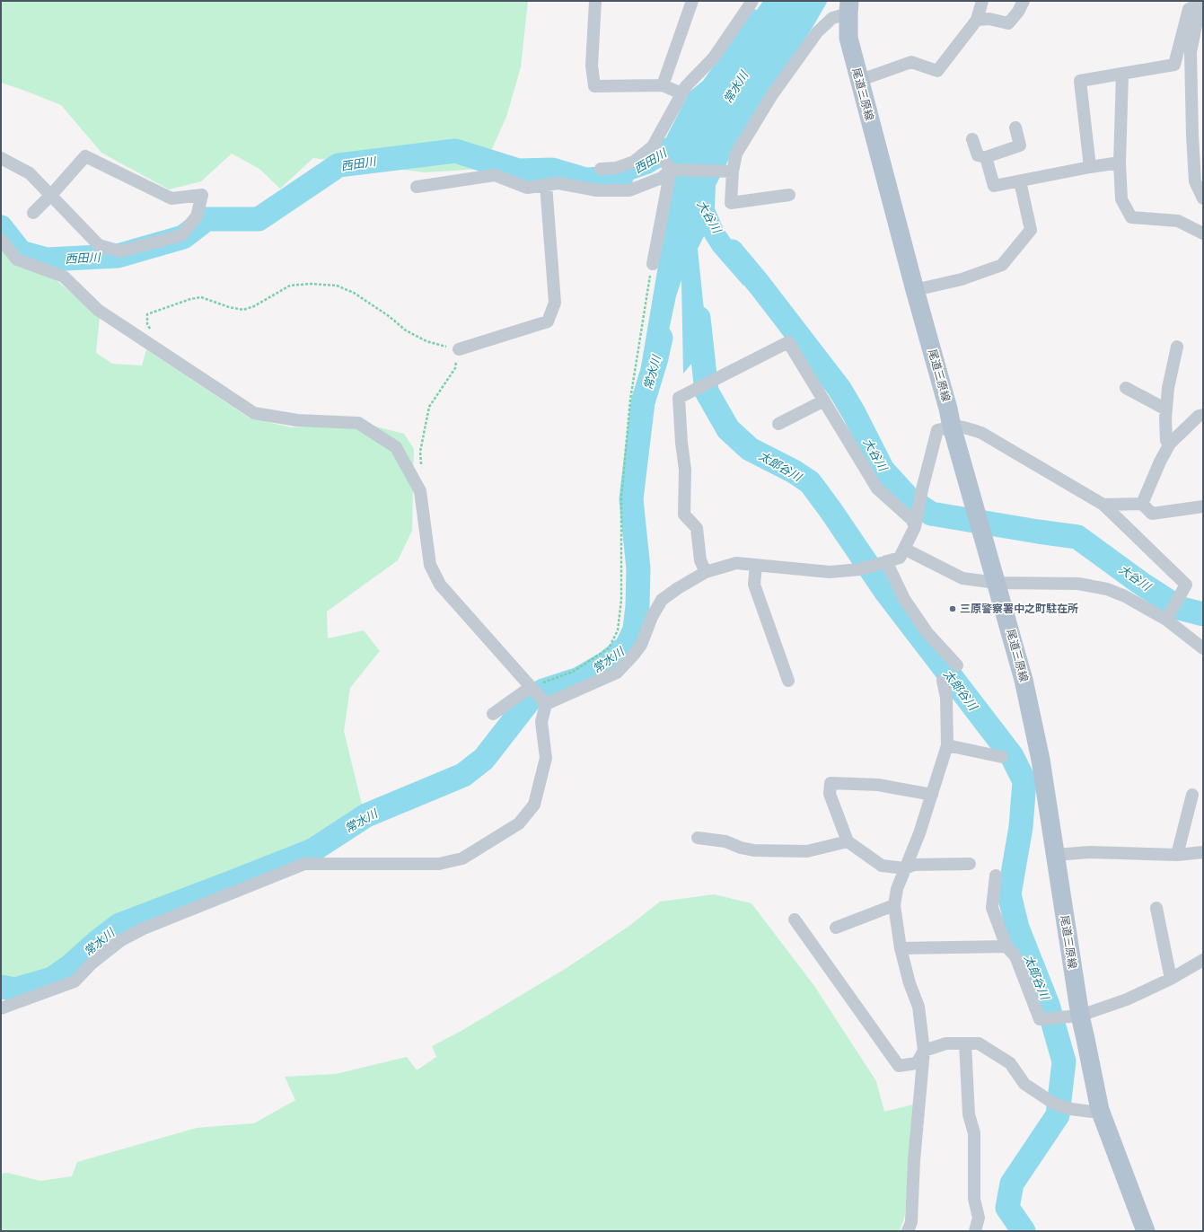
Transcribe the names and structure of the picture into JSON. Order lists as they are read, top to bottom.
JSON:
{
  "streets": {
    "main road": ["尾道三原線"]
  },
  "water": [
    "常水川",
    "西田川",
    "大谷川",
    "太郎谷川"
  ],
  "places": ["三原警察署中之町駐在所"]
}
